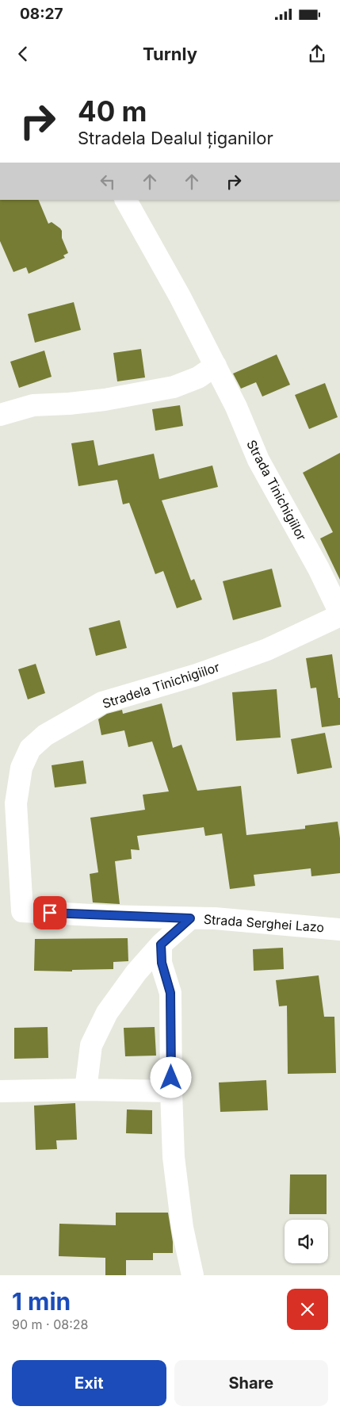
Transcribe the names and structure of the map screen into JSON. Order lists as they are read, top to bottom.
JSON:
{
  "streets": {
    "street": ["Strada Tinichigiilor", "Stradela Tinichigiilor", "Strada Serghei Lazo"]
  },
  "crossings": [
    ["Strada Tinichigiilor", "Stradela Tinichigiilor"],
    ["Stradela Tinichigiilor", "Strada Serghei Lazo"]
  ],
  "page": {
    "status": "08:27",
    "header": "Turnly",
    "turn": ["40 m", "Stradela Dealul țiganilor"],
    "heading": ["1 min", "90 m · 08:28"],
    "buttons": ["Exit", "Share"]
  }
}
